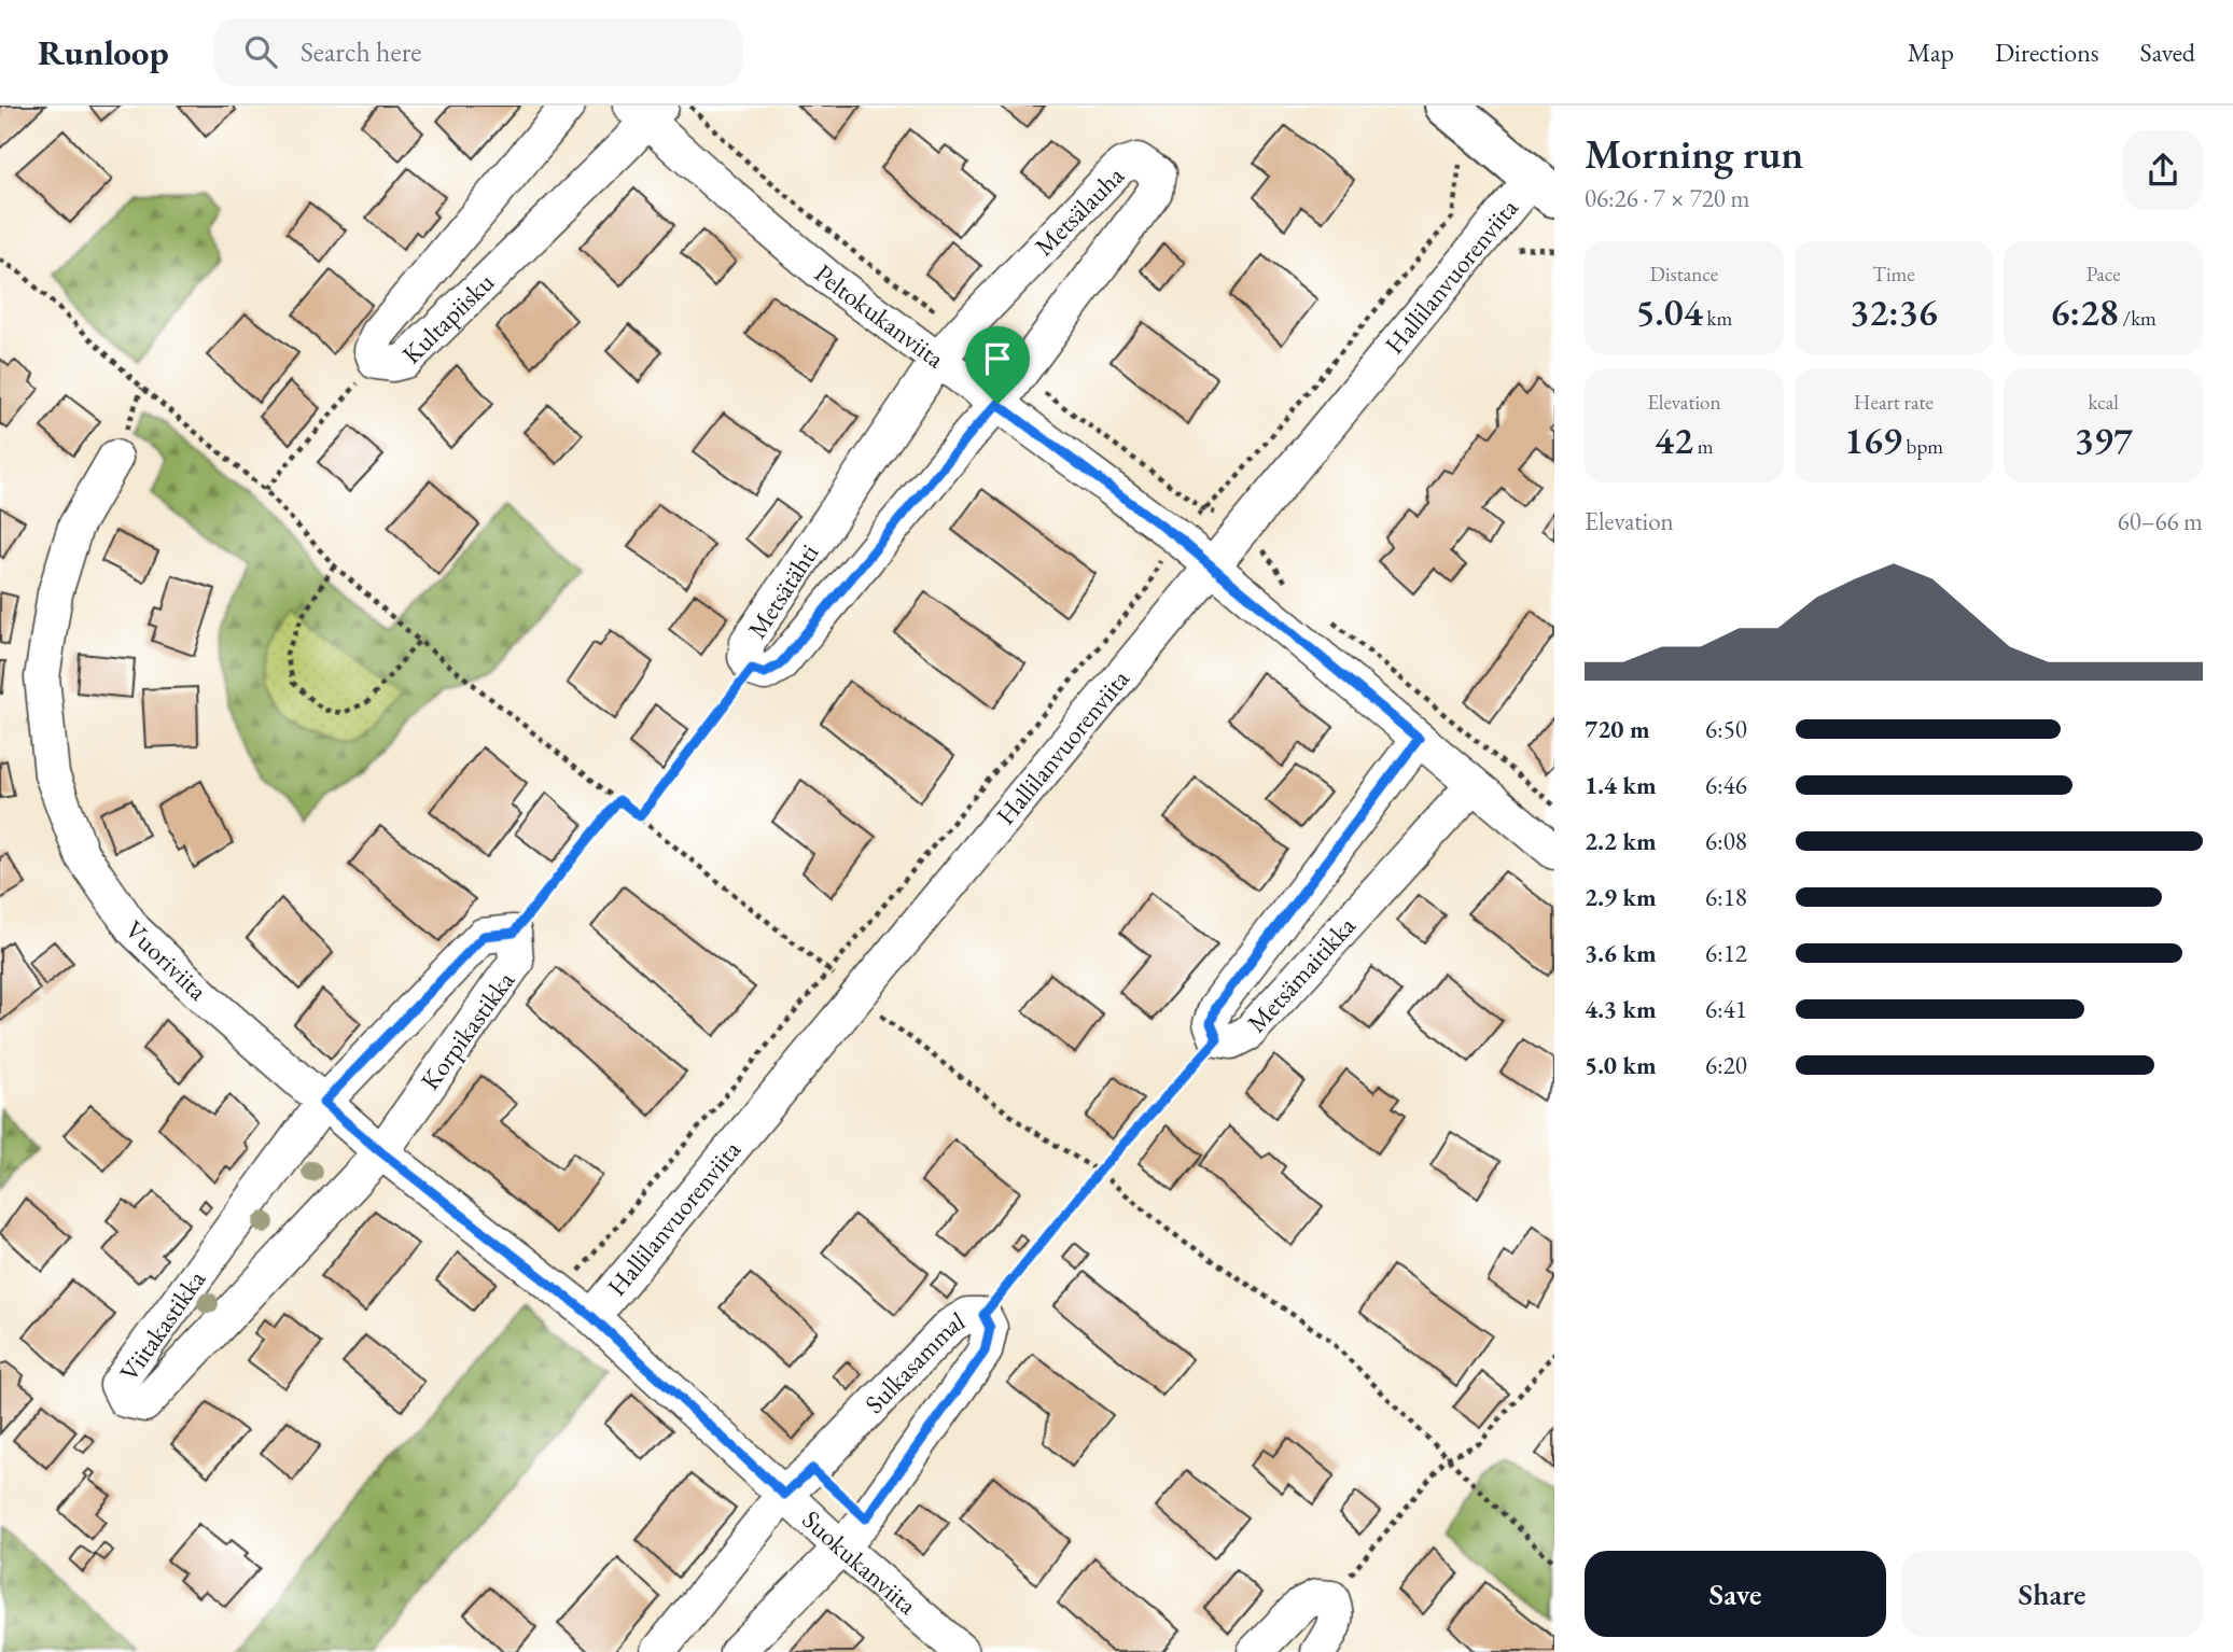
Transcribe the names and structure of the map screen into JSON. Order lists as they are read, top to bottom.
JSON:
{
  "streets": {
    "street": [
      "Metsälauha",
      "Hallilanvuorenviita",
      "Peltokukanviita",
      "Kultapiisku",
      "Metsätähti",
      "Vuoriviita",
      "Metsämaitikka",
      "Korpikastikka",
      "Viitakastikka",
      "Sulkasammal",
      "Suokukanviita"
    ]
  },
  "crossings": [
    ["Metsälauha", "Peltokukanviita"],
    ["Metsälauha", "Metsätähti"],
    ["Hallilanvuorenviita", "Peltokukanviita"],
    ["Hallilanvuorenviita", "Vuoriviita"],
    ["Hallilanvuorenviita", "Suokukanviita"],
    ["Peltokukanviita", "Kultapiisku"],
    ["Peltokukanviita", "Metsätähti"],
    ["Peltokukanviita", "Metsämaitikka"],
    ["Vuoriviita", "Korpikastikka"],
    ["Vuoriviita", "Viitakastikka"],
    ["Vuoriviita", "Suokukanviita"],
    ["Korpikastikka", "Viitakastikka"],
    ["Sulkasammal", "Suokukanviita"]
  ],
  "page": {
    "header": "Runloop",
    "search": "Search here",
    "nav": ["Map", "Directions", "Saved"],
    "heading": ["Morning run", "06:26 · 7 × 720 m"],
    "stats": [
      ["Distance", "5.04 km"],
      ["Time", "32:36"],
      ["Pace", "6:28 /km"],
      ["Elevation", "42 m"],
      ["Heart rate", "169 bpm"],
      ["kcal", "397"]
    ],
    "chart": ["Elevation", "60–66 m"],
    "list": [
      {
        "name": "720 m",
        "note": "6:50"
      },
      {
        "name": "1.4 km",
        "note": "6:46"
      },
      {
        "name": "2.2 km",
        "note": "6:08"
      },
      {
        "name": "2.9 km",
        "note": "6:18"
      },
      {
        "name": "3.6 km",
        "note": "6:12"
      },
      {
        "name": "4.3 km",
        "note": "6:41"
      },
      {
        "name": "5.0 km",
        "note": "6:20"
      }
    ],
    "buttons": ["Save", "Share"]
  }
}
